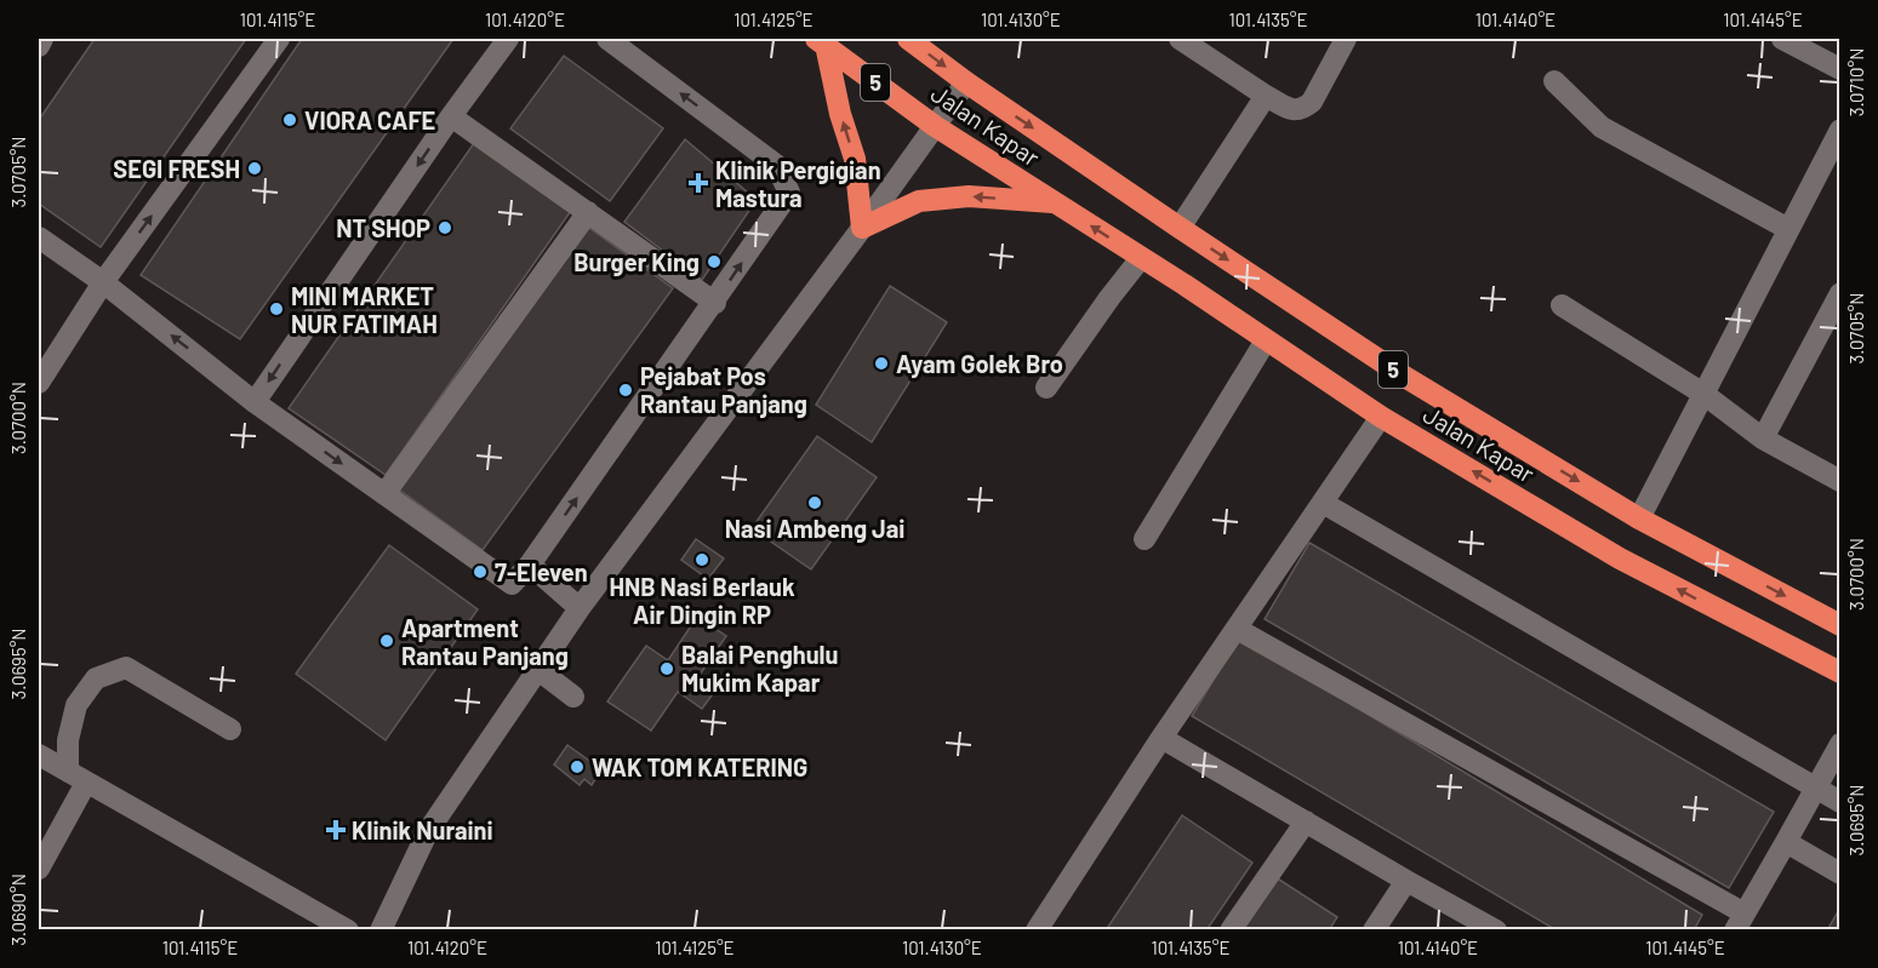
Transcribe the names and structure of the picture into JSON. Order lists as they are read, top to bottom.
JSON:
{
  "streets": {
    "highway": ["5", "Jalan Kapar"]
  },
  "places": {
    "other": [
      "VIORA CAFE",
      "SEGI FRESH",
      "NT SHOP",
      "Burger King",
      "MINI MARKET NUR FATIMAH",
      "Ayam Golek Bro",
      "Pejabat Pos Rantau Panjang",
      "Nasi Ambeng Jai",
      "HNB Nasi Berlauk Air Dingin RP",
      "7-Eleven",
      "Apartment Rantau Panjang",
      "Balai Penghulu Mukim Kapar",
      "WAK TOM KATERING"
    ],
    "health": ["Klinik Pergigian Mastura", "Klinik Nuraini"]
  },
  "coordinates": [
    "101.4115°E",
    "101.4120°E",
    "101.4125°E",
    "101.4130°E",
    "101.4135°E",
    "101.4140°E",
    "101.4145°E",
    "3.0710°N",
    "3.0705°N",
    "3.0700°N",
    "3.0695°N",
    "3.0690°N"
  ]
}
